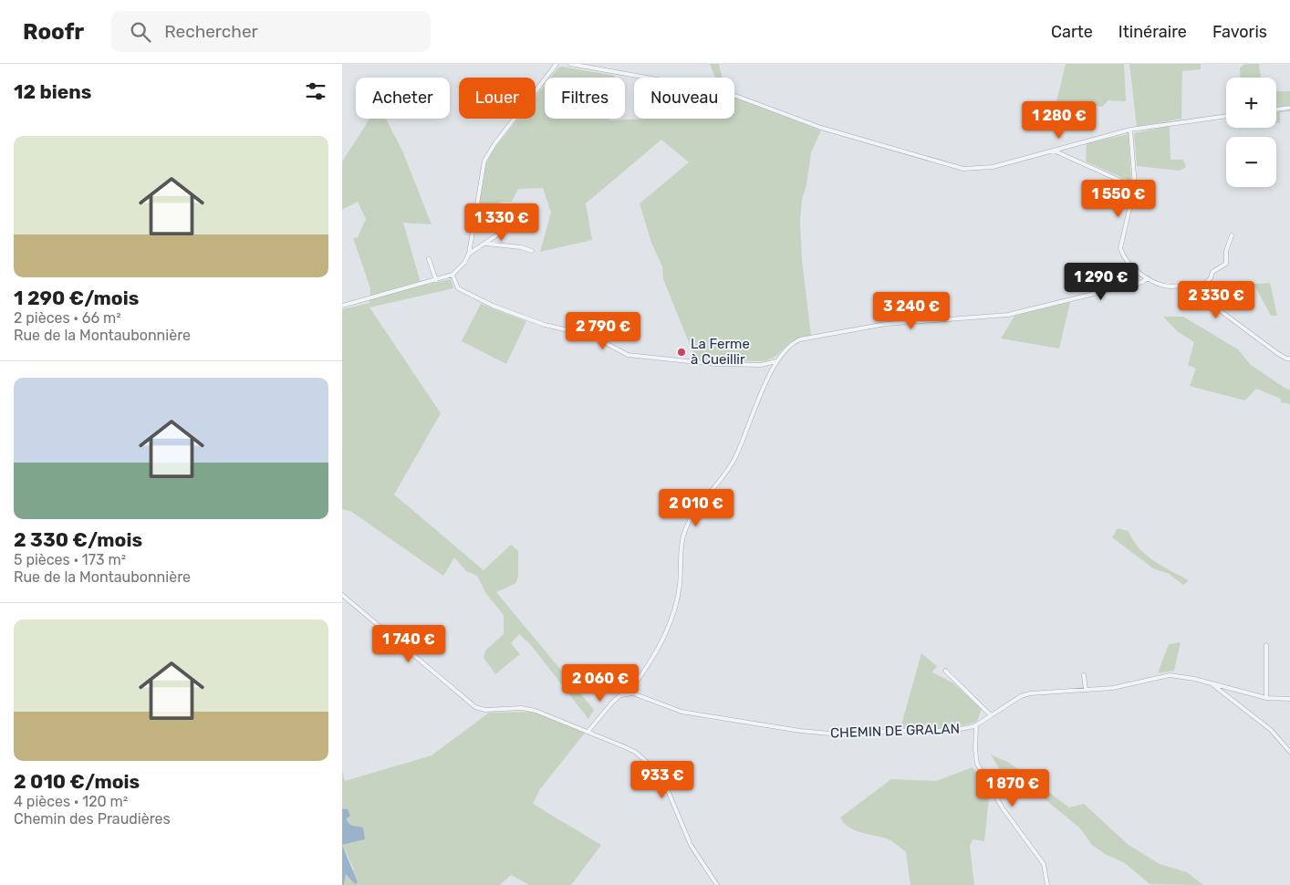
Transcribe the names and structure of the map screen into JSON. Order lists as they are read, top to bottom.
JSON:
{
  "streets": {
    "street": ["CHEMIN DE GRALAN"]
  },
  "places": ["La Ferme à Cueillir"],
  "page": {
    "header": "Roofr",
    "search": "Rechercher",
    "nav": ["Carte", "Itinéraire", "Favoris"],
    "heading": "12 biens",
    "map_buttons": ["+", "−"],
    "chip": [
      "Acheter",
      "Louer",
      "Filtres",
      "Nouveau"
    ],
    "price": [
      "1 280 €",
      "1 550 €",
      "1 330 €",
      "1 290 €",
      "2 330 €",
      "3 240 €",
      "2 790 €",
      "2 010 €",
      "1 740 €",
      "2 060 €",
      "933 €",
      "1 870 €"
    ],
    "list": [
      {
        "name": "1 290 €/mois",
        "note": "2 pièces · 66 m² · Rue de la Montaubonnière"
      },
      {
        "name": "2 330 €/mois",
        "note": "5 pièces · 173 m² · Rue de la Montaubonnière"
      },
      {
        "name": "2 010 €/mois",
        "note": "4 pièces · 120 m² · Chemin des Praudières"
      }
    ]
  }
}
